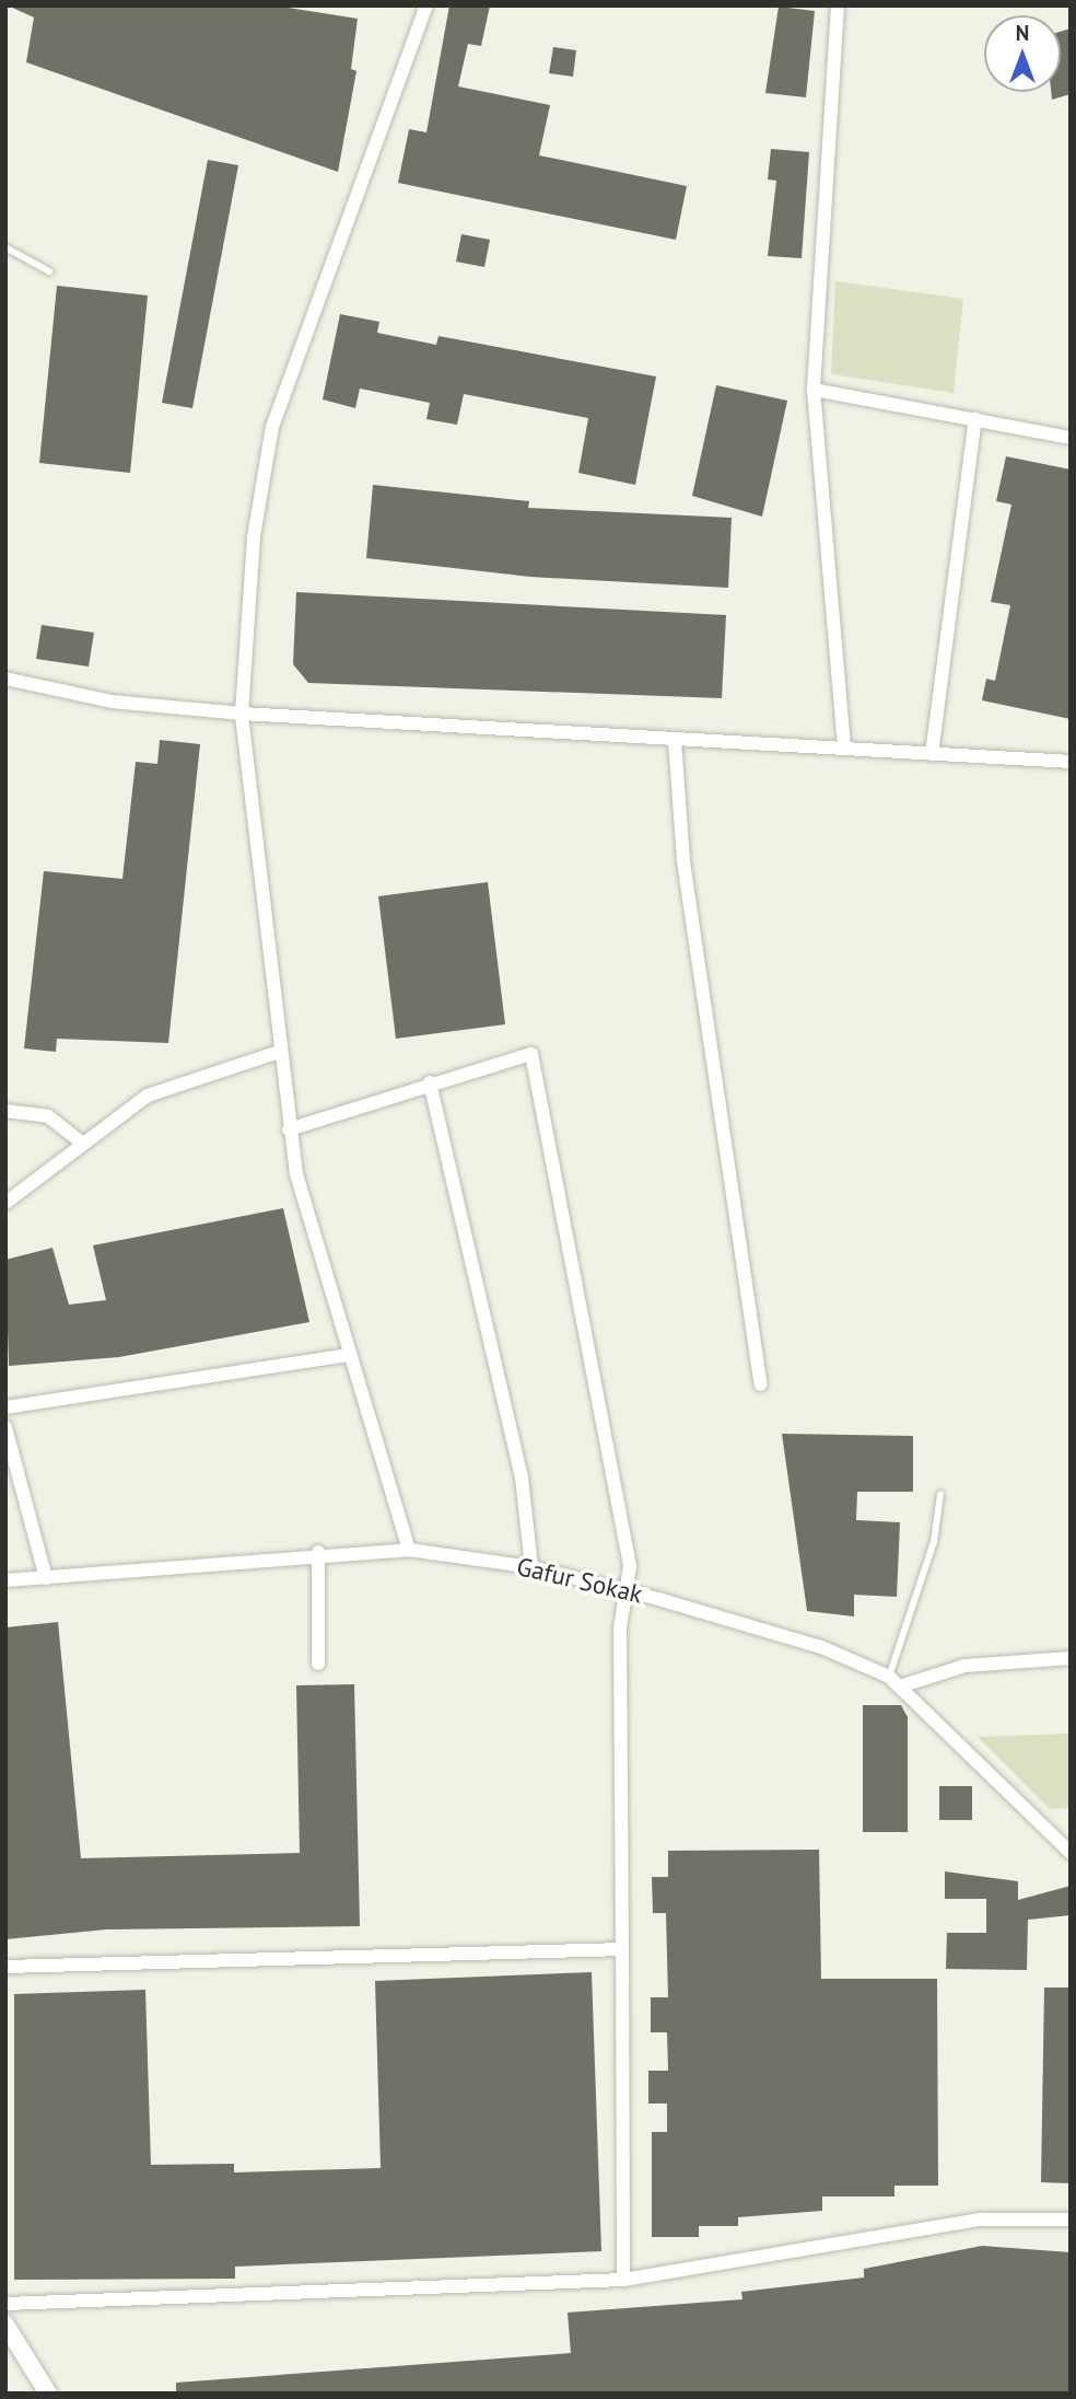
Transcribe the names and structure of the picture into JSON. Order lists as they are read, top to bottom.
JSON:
{
  "streets": {
    "street": ["Gafur Sokak"]
  },
  "north": "top"
}
